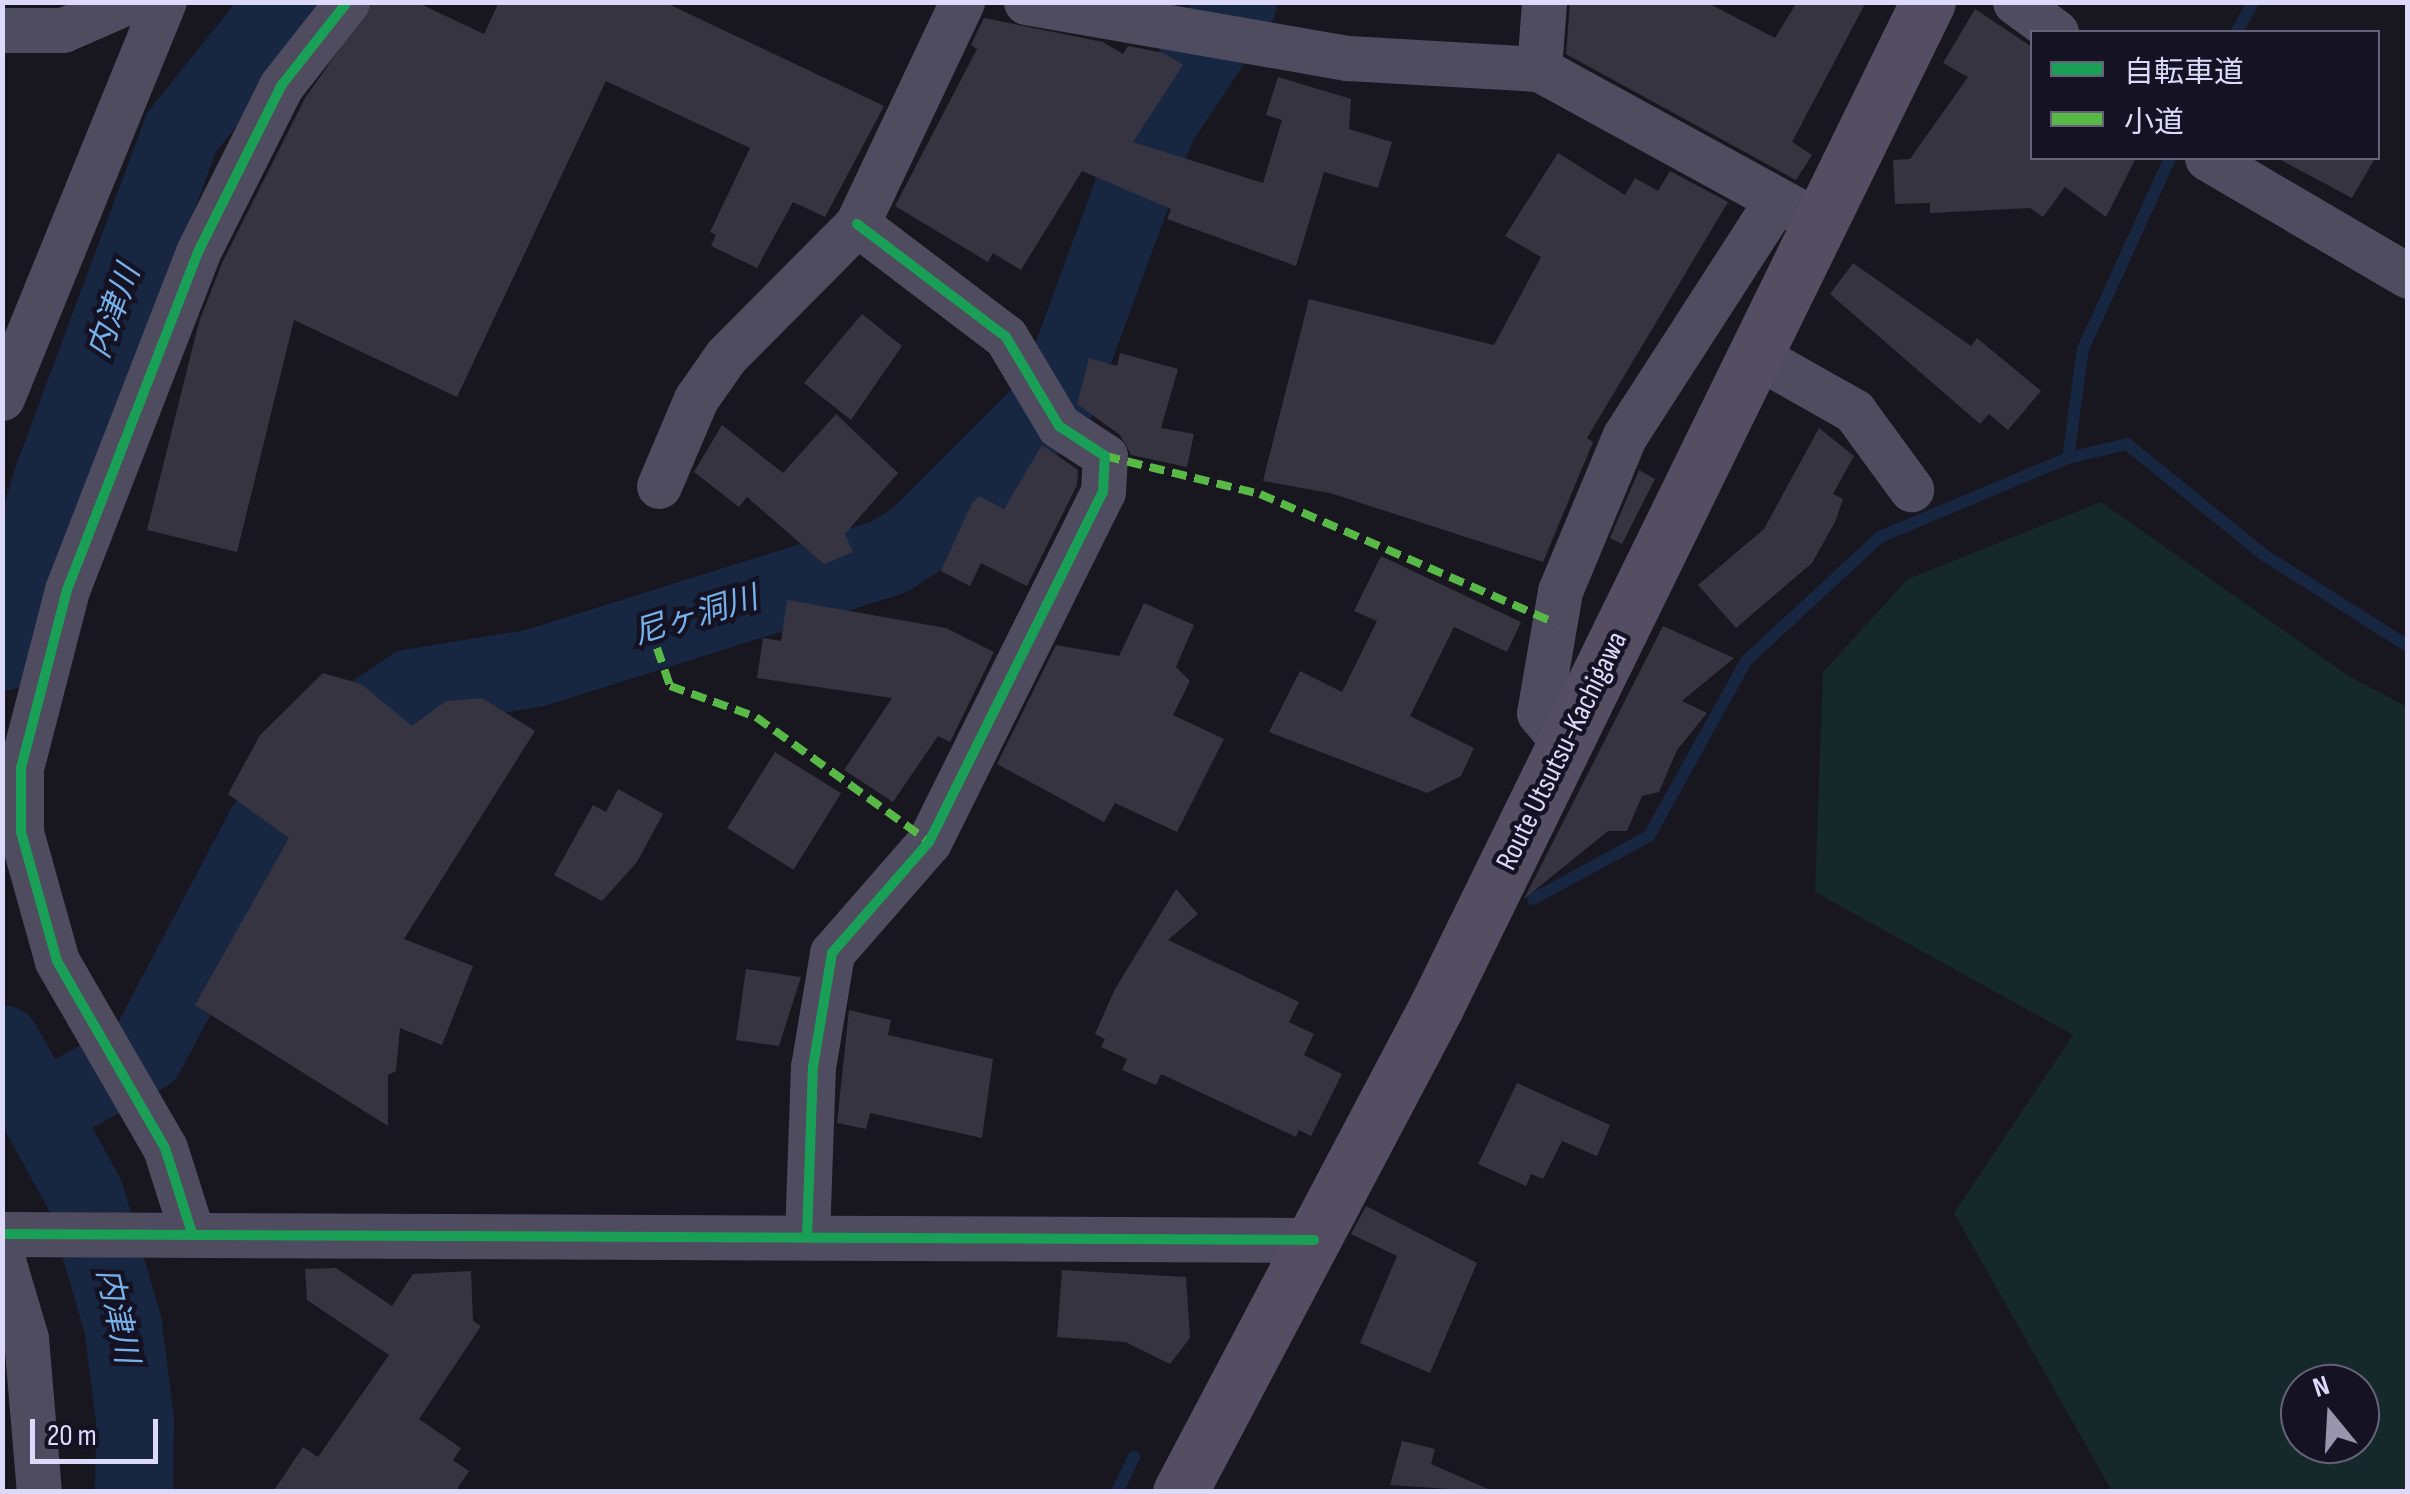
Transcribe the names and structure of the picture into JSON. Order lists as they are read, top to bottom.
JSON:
{
  "streets": {
    "main road": ["Route Utsutsu-Kachigawa"]
  },
  "water": ["内津川", "尼ヶ洞川"],
  "legend": ["自転車道", "小道"],
  "scale_bar": "20 m",
  "north": "top"
}
